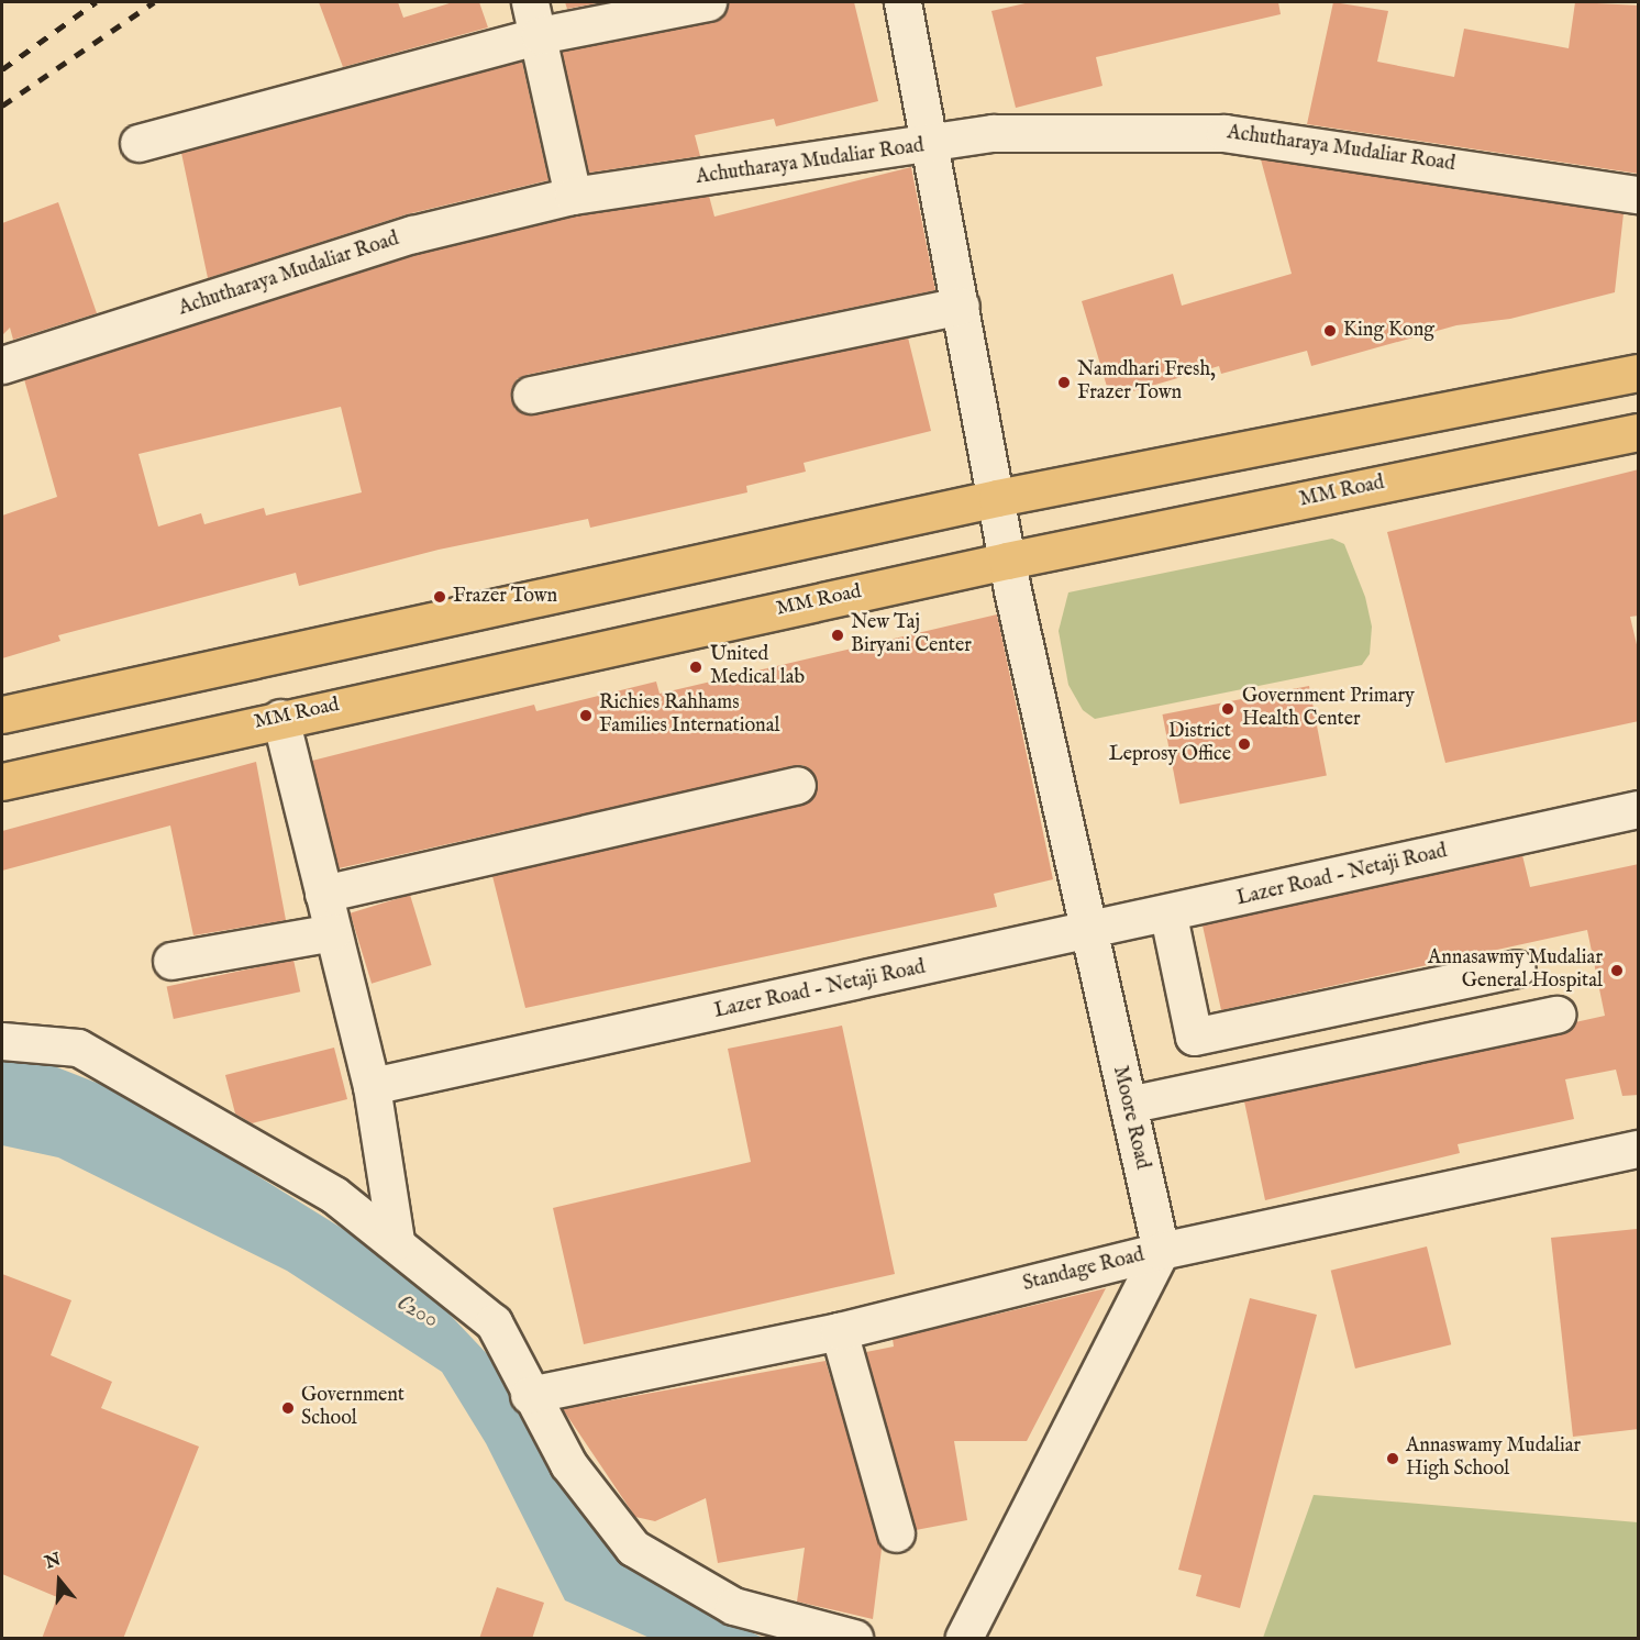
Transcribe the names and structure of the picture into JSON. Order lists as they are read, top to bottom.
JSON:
{
  "streets": {
    "main road": ["MM Road"],
    "street": [
      "Achutharaya Mudaliar Road",
      "Lazer Road - Netaji Road",
      "Moore Road",
      "Standage Road"
    ]
  },
  "crossings": [
    ["Achutharaya Mudaliar Road", "Moore Road"],
    ["MM Road", "Moore Road"],
    ["Lazer Road - Netaji Road", "Moore Road"],
    ["Moore Road", "Standage Road"]
  ],
  "water": ["C200"],
  "places": [
    "King Kong",
    "Namdhari Fresh, Frazer Town",
    "Frazer Town",
    "New Taj Biryani Center",
    "United Medical lab",
    "Government Primary Health Center",
    "Richies Rahhams Families International",
    "District Leprosy Office",
    "Annasawmy Mudaliar General Hospital",
    "Government School",
    "Annaswamy Mudaliar High School"
  ],
  "north": "top"
}
